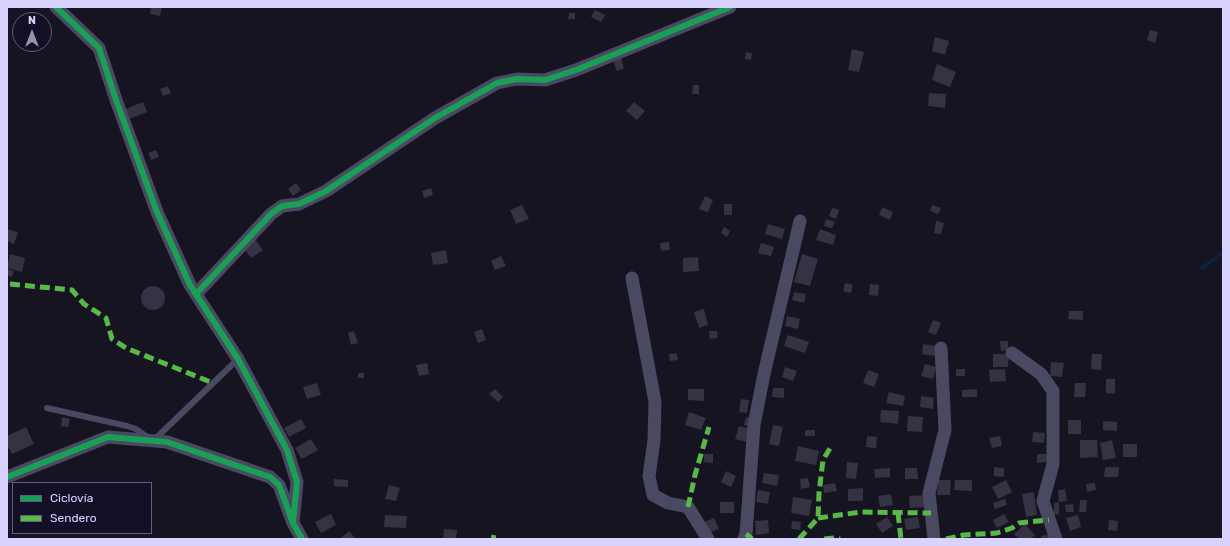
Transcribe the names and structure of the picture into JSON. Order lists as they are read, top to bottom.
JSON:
{
  "legend": ["Ciclovía", "Sendero"],
  "north": "top"
}
